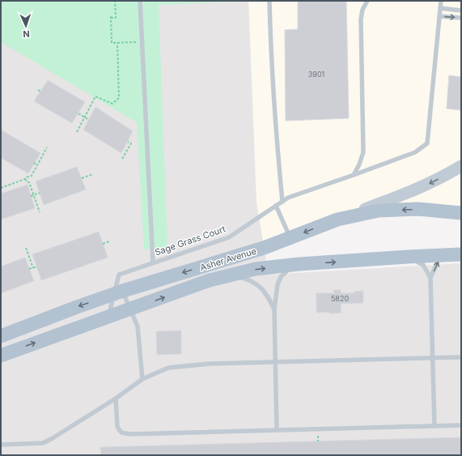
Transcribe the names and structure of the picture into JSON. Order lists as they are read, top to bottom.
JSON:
{
  "streets": {
    "main road": ["Asher Avenue"],
    "lane": ["Sage Grass Court"]
  },
  "crossings": [
    ["Sage Grass Court", "Asher Avenue"]
  ],
  "house_numbers": ["3901", "5820"],
  "north": "bottom"
}
